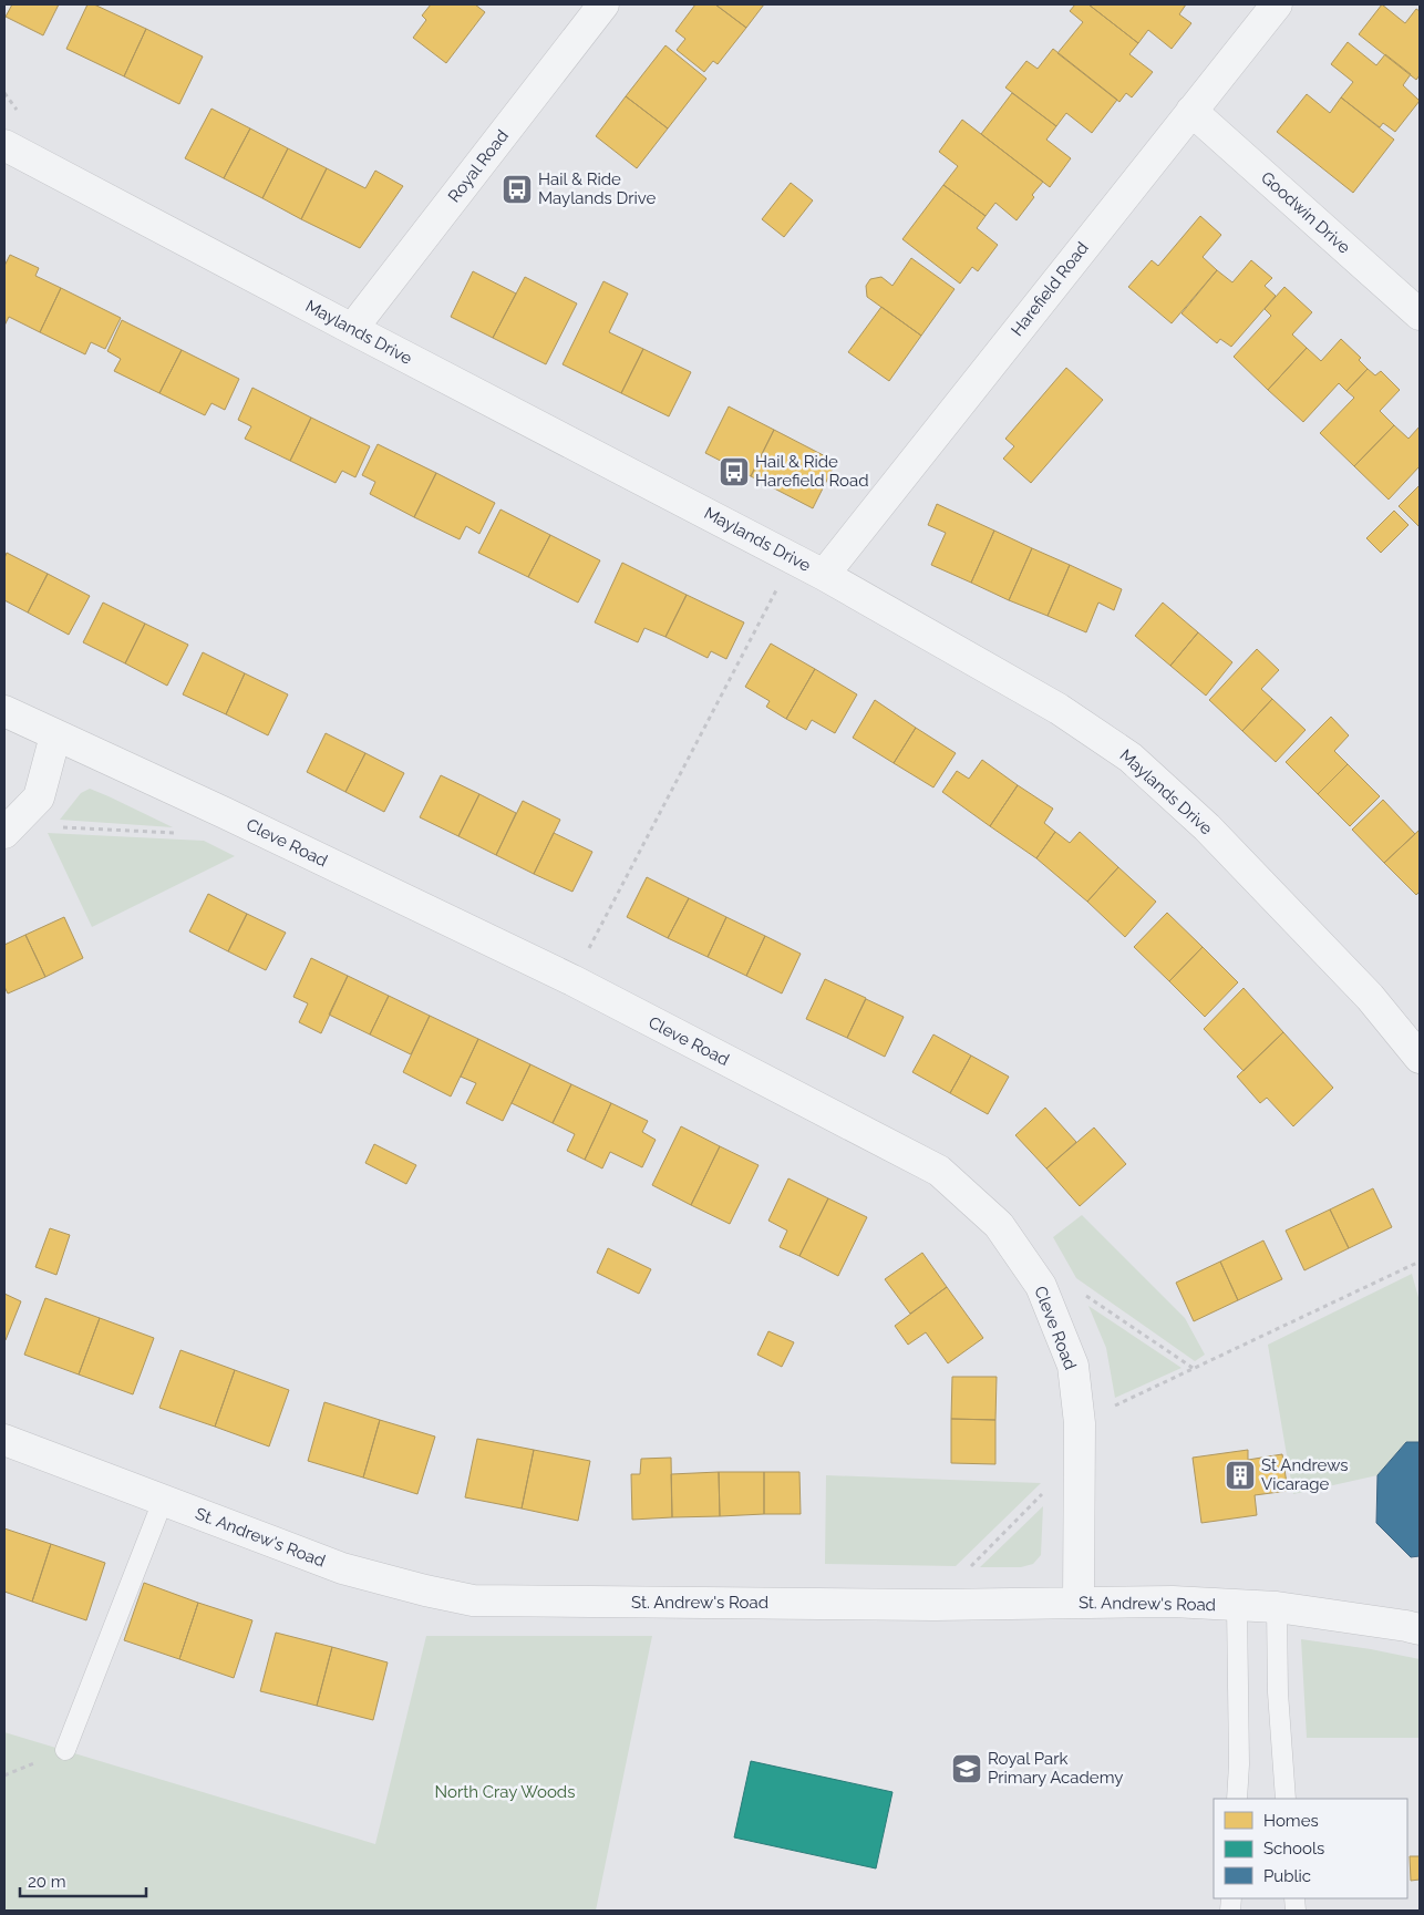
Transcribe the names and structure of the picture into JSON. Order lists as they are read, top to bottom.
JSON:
{
  "streets": {
    "street": [
      "Royal Road",
      "Goodwin Drive",
      "Harefield Road",
      "Maylands Drive",
      "Cleve Road",
      "St. Andrew's Road"
    ]
  },
  "crossings": [
    ["Royal Road", "Maylands Drive"],
    ["Goodwin Drive", "Harefield Road"],
    ["Harefield Road", "Maylands Drive"],
    ["Cleve Road", "St. Andrew's Road"]
  ],
  "parks": ["North Cray Woods"],
  "places": {
    "bus stop": ["Hail & Ride Maylands Drive", "Hail & Ride Harefield Road"],
    "building": ["St Andrews Vicarage"],
    "school or university": ["Royal Park Primary Academy"]
  },
  "legend": ["Homes", "Schools", "Public"],
  "scale_bar": "20 m"
}
